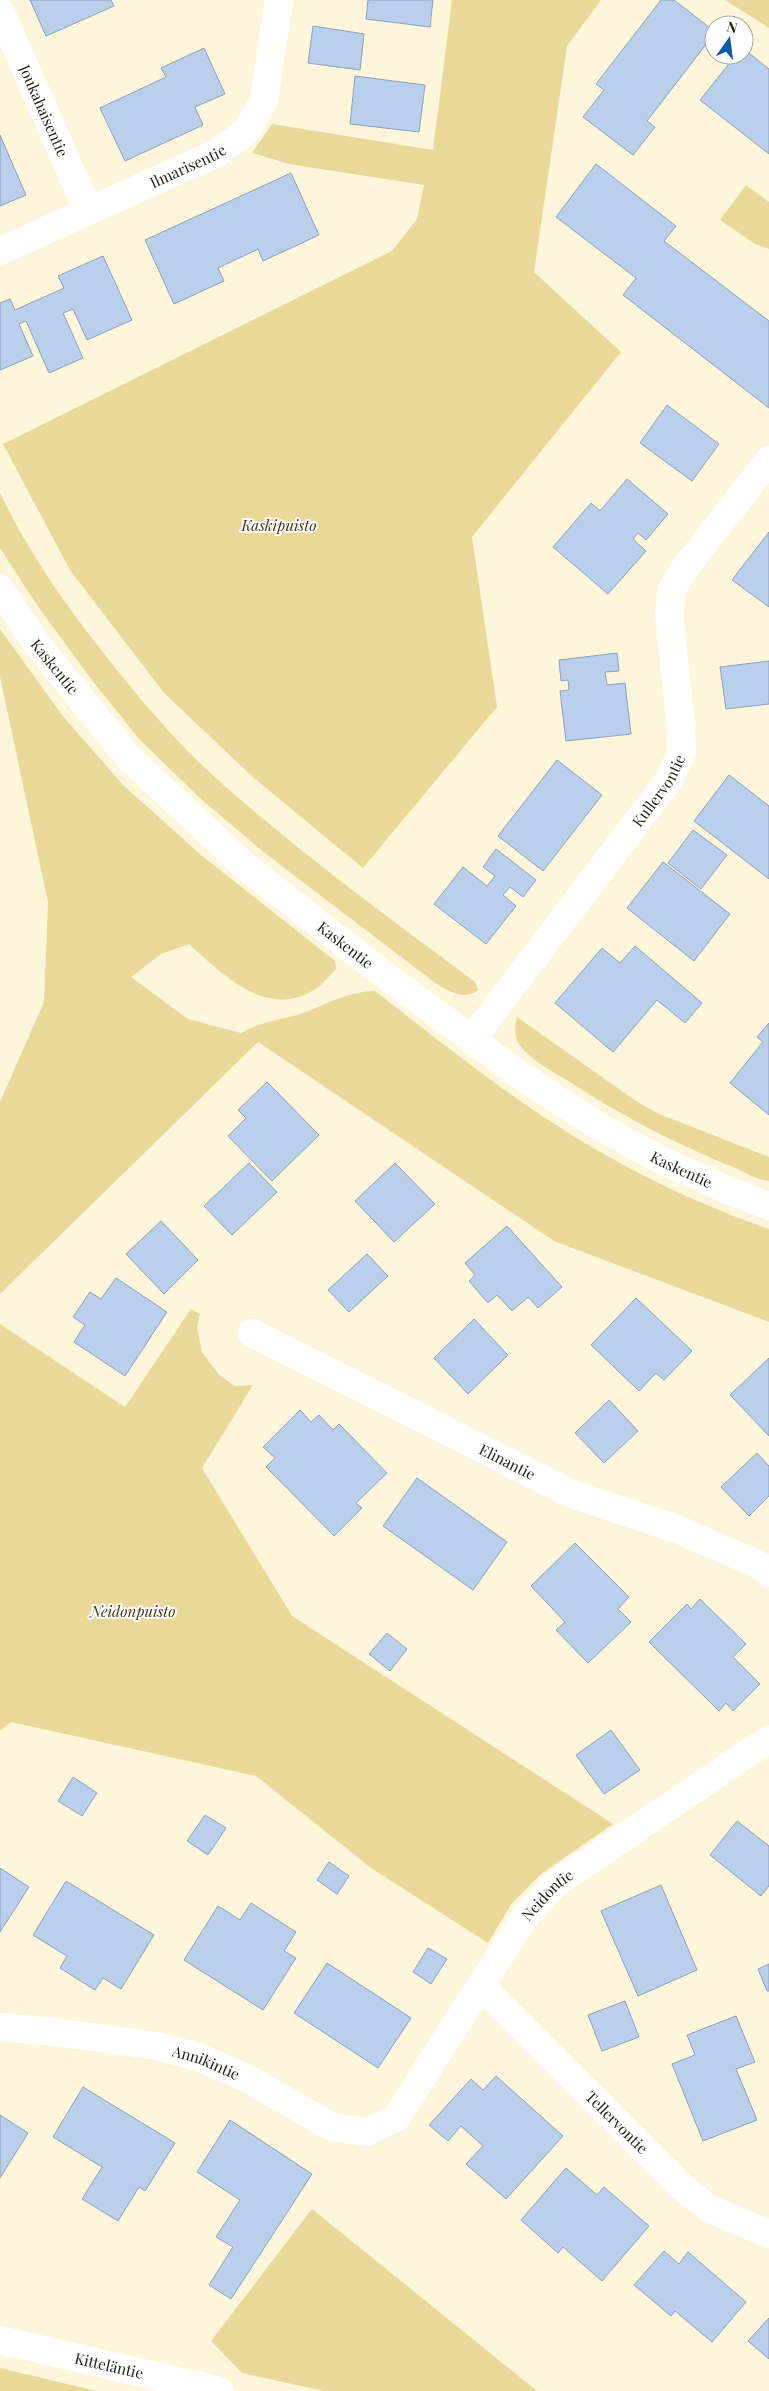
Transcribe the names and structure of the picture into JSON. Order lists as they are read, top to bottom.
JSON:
{
  "streets": {
    "street": [
      "Joukahaisentie",
      "Ilmarisentie",
      "Kaskentie",
      "Kullervontie",
      "Elinantie",
      "Neidontie",
      "Annikintie",
      "Tellervontie",
      "Kitteläntie"
    ]
  },
  "crossings": [
    ["Joukahaisentie", "Ilmarisentie"],
    ["Kaskentie", "Kullervontie"],
    ["Neidontie", "Annikintie"],
    ["Neidontie", "Tellervontie"]
  ],
  "parks": ["Kaskipuisto", "Neidonpuisto"],
  "north": "top"
}
